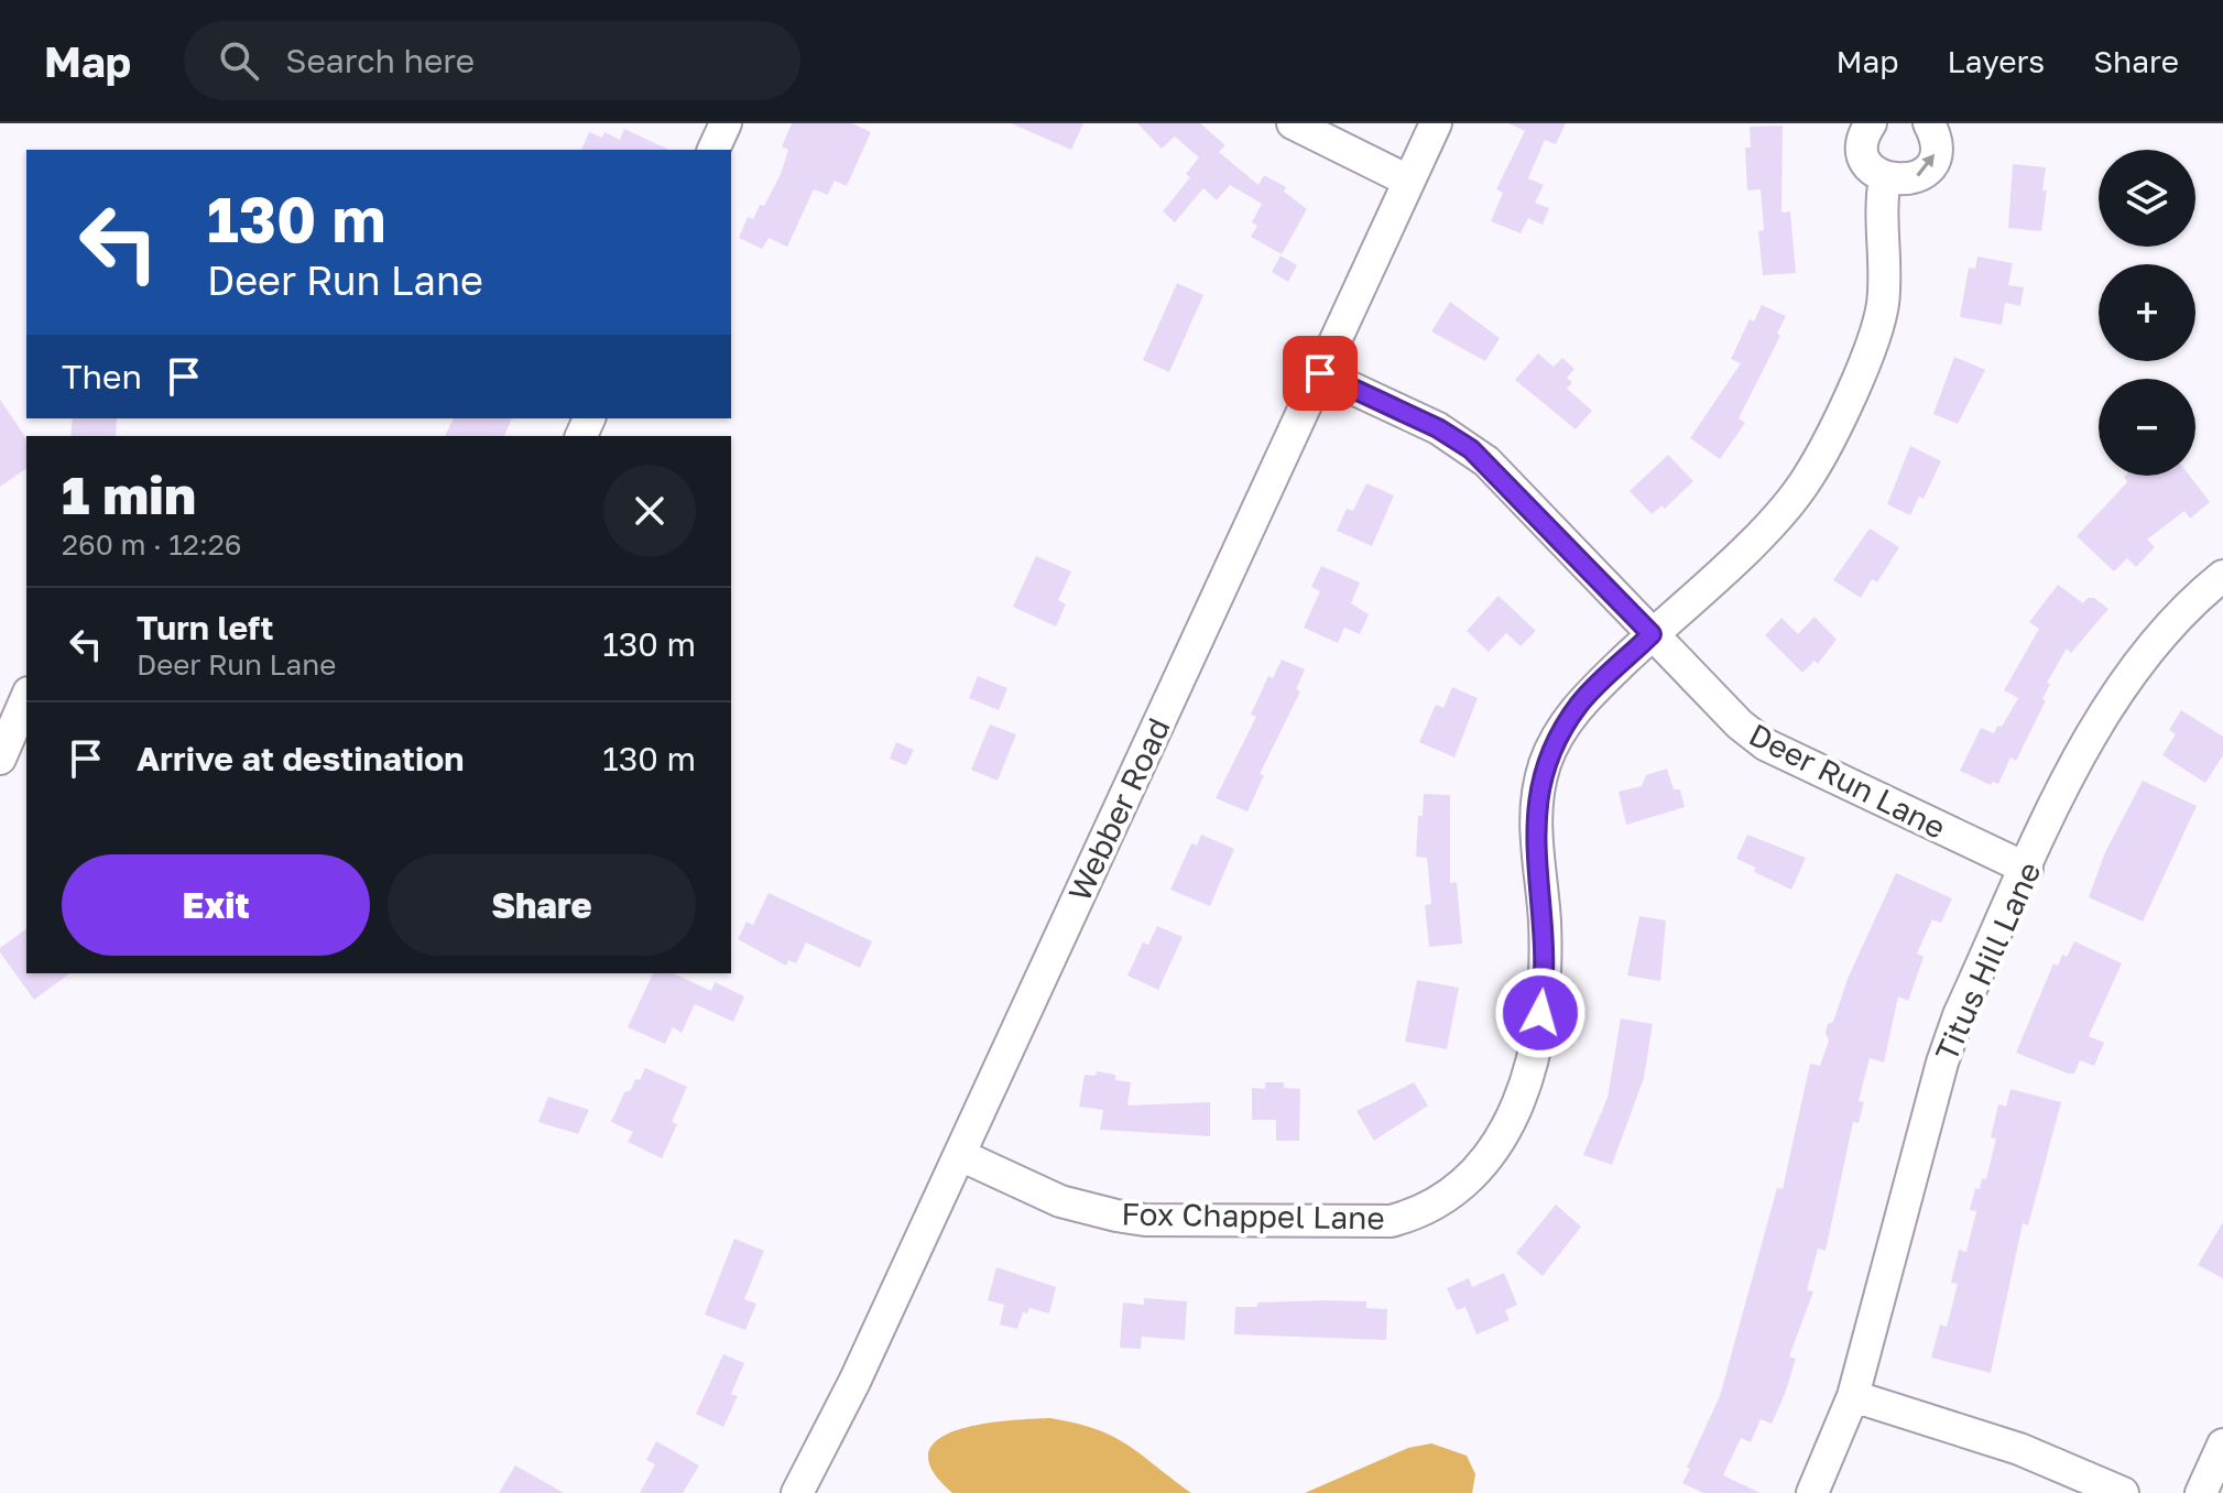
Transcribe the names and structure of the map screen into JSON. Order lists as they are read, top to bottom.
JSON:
{
  "streets": {
    "street": [
      "Deer Run Lane",
      "Webber Road",
      "Titus Hill Lane",
      "Fox Chappel Lane"
    ]
  },
  "crossings": [
    ["Deer Run Lane", "Webber Road"],
    ["Deer Run Lane", "Titus Hill Lane"],
    ["Deer Run Lane", "Fox Chappel Lane"],
    ["Webber Road", "Fox Chappel Lane"]
  ],
  "page": {
    "header": "Map",
    "search": "Search here",
    "nav": ["Map", "Layers", "Share"],
    "map_buttons": ["+", "−"],
    "turn": ["130 m", "Deer Run Lane"],
    "then": "Then",
    "heading": ["1 min", "260 m · 12:26"],
    "list": [
      {
        "name": "Turn left",
        "note": "Deer Run Lane",
        "value": "130 m"
      },
      {
        "name": "Arrive at destination",
        "value": "130 m"
      }
    ],
    "buttons": ["Exit", "Share"]
  }
}
